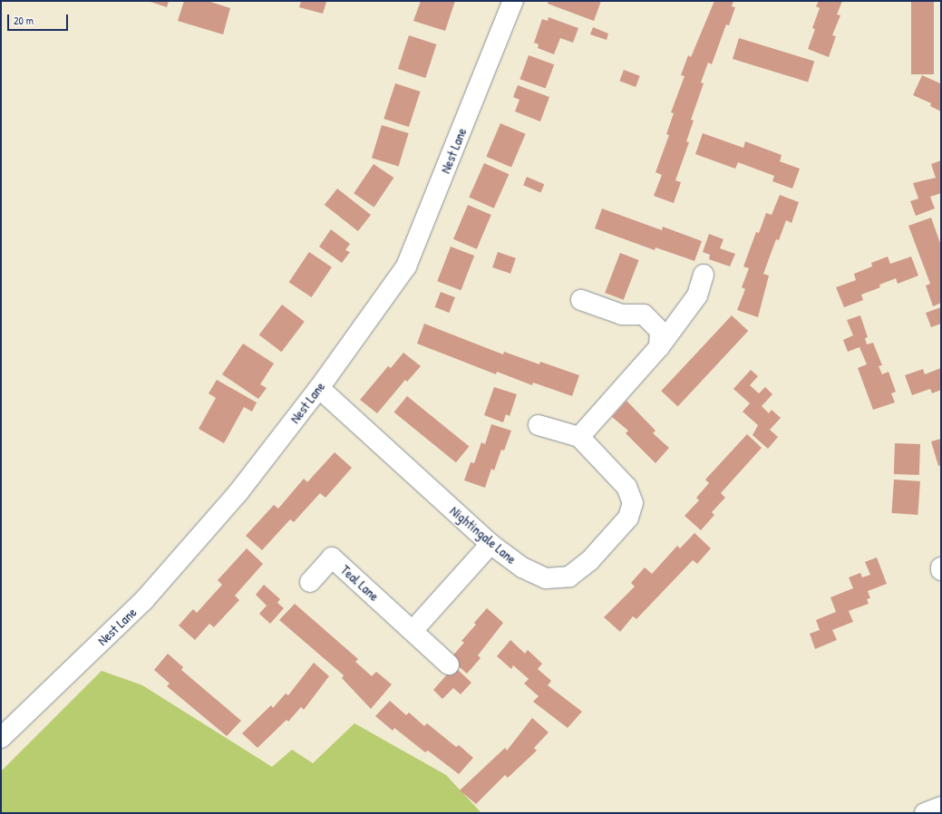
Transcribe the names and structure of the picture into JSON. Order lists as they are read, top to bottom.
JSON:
{
  "streets": {
    "street": ["Nest Lane", "Nightingale Lane", "Teal Lane"]
  },
  "crossings": [
    ["Nest Lane", "Nightingale Lane"]
  ],
  "scale_bar": "20 m"
}
